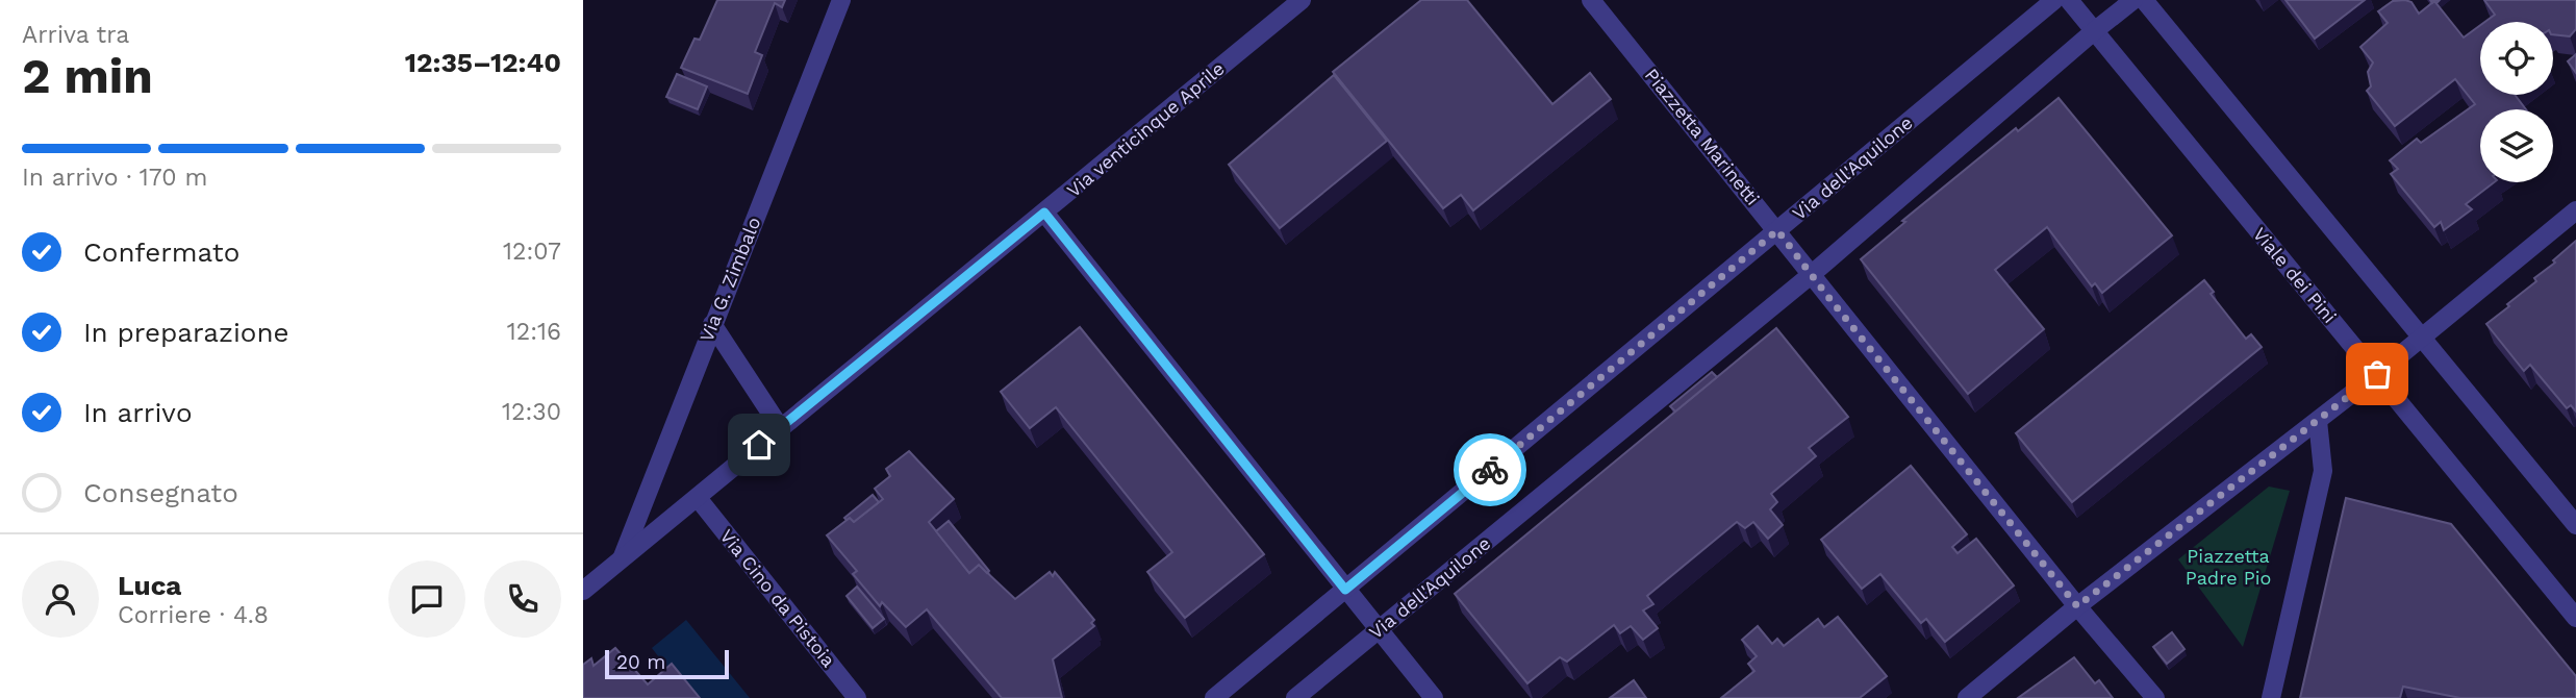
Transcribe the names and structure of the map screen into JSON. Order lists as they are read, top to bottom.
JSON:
{
  "streets": {
    "street": [
      "Via venticinque Aprile",
      "Piazzetta Marinetti",
      "Via dell'Aquilone",
      "Viale dei Pini",
      "Via G. Zimbalo",
      "Via Cino da Pistoia"
    ]
  },
  "crossings": [
    ["Via venticinque Aprile", "Via G. Zimbalo"],
    ["Via venticinque Aprile", "Via Cino da Pistoia"],
    ["Piazzetta Marinetti", "Via dell'Aquilone"],
    ["Via dell'Aquilone", "Viale dei Pini"]
  ],
  "parks": ["Piazzetta Padre Pio"],
  "scale_bar": "20 m",
  "page": {
    "heading": ["2 min", "Arriva tra", "12:35–12:40"],
    "panel": ["Luca", "Corriere · 4.8"],
    "bar": "In arrivo · 170 m",
    "list": [
      ["Confermato", "12:07"],
      ["In preparazione", "12:16"],
      ["In arrivo", "12:30"],
      "Consegnato"
    ],
    "scale": "20 m"
  }
}
